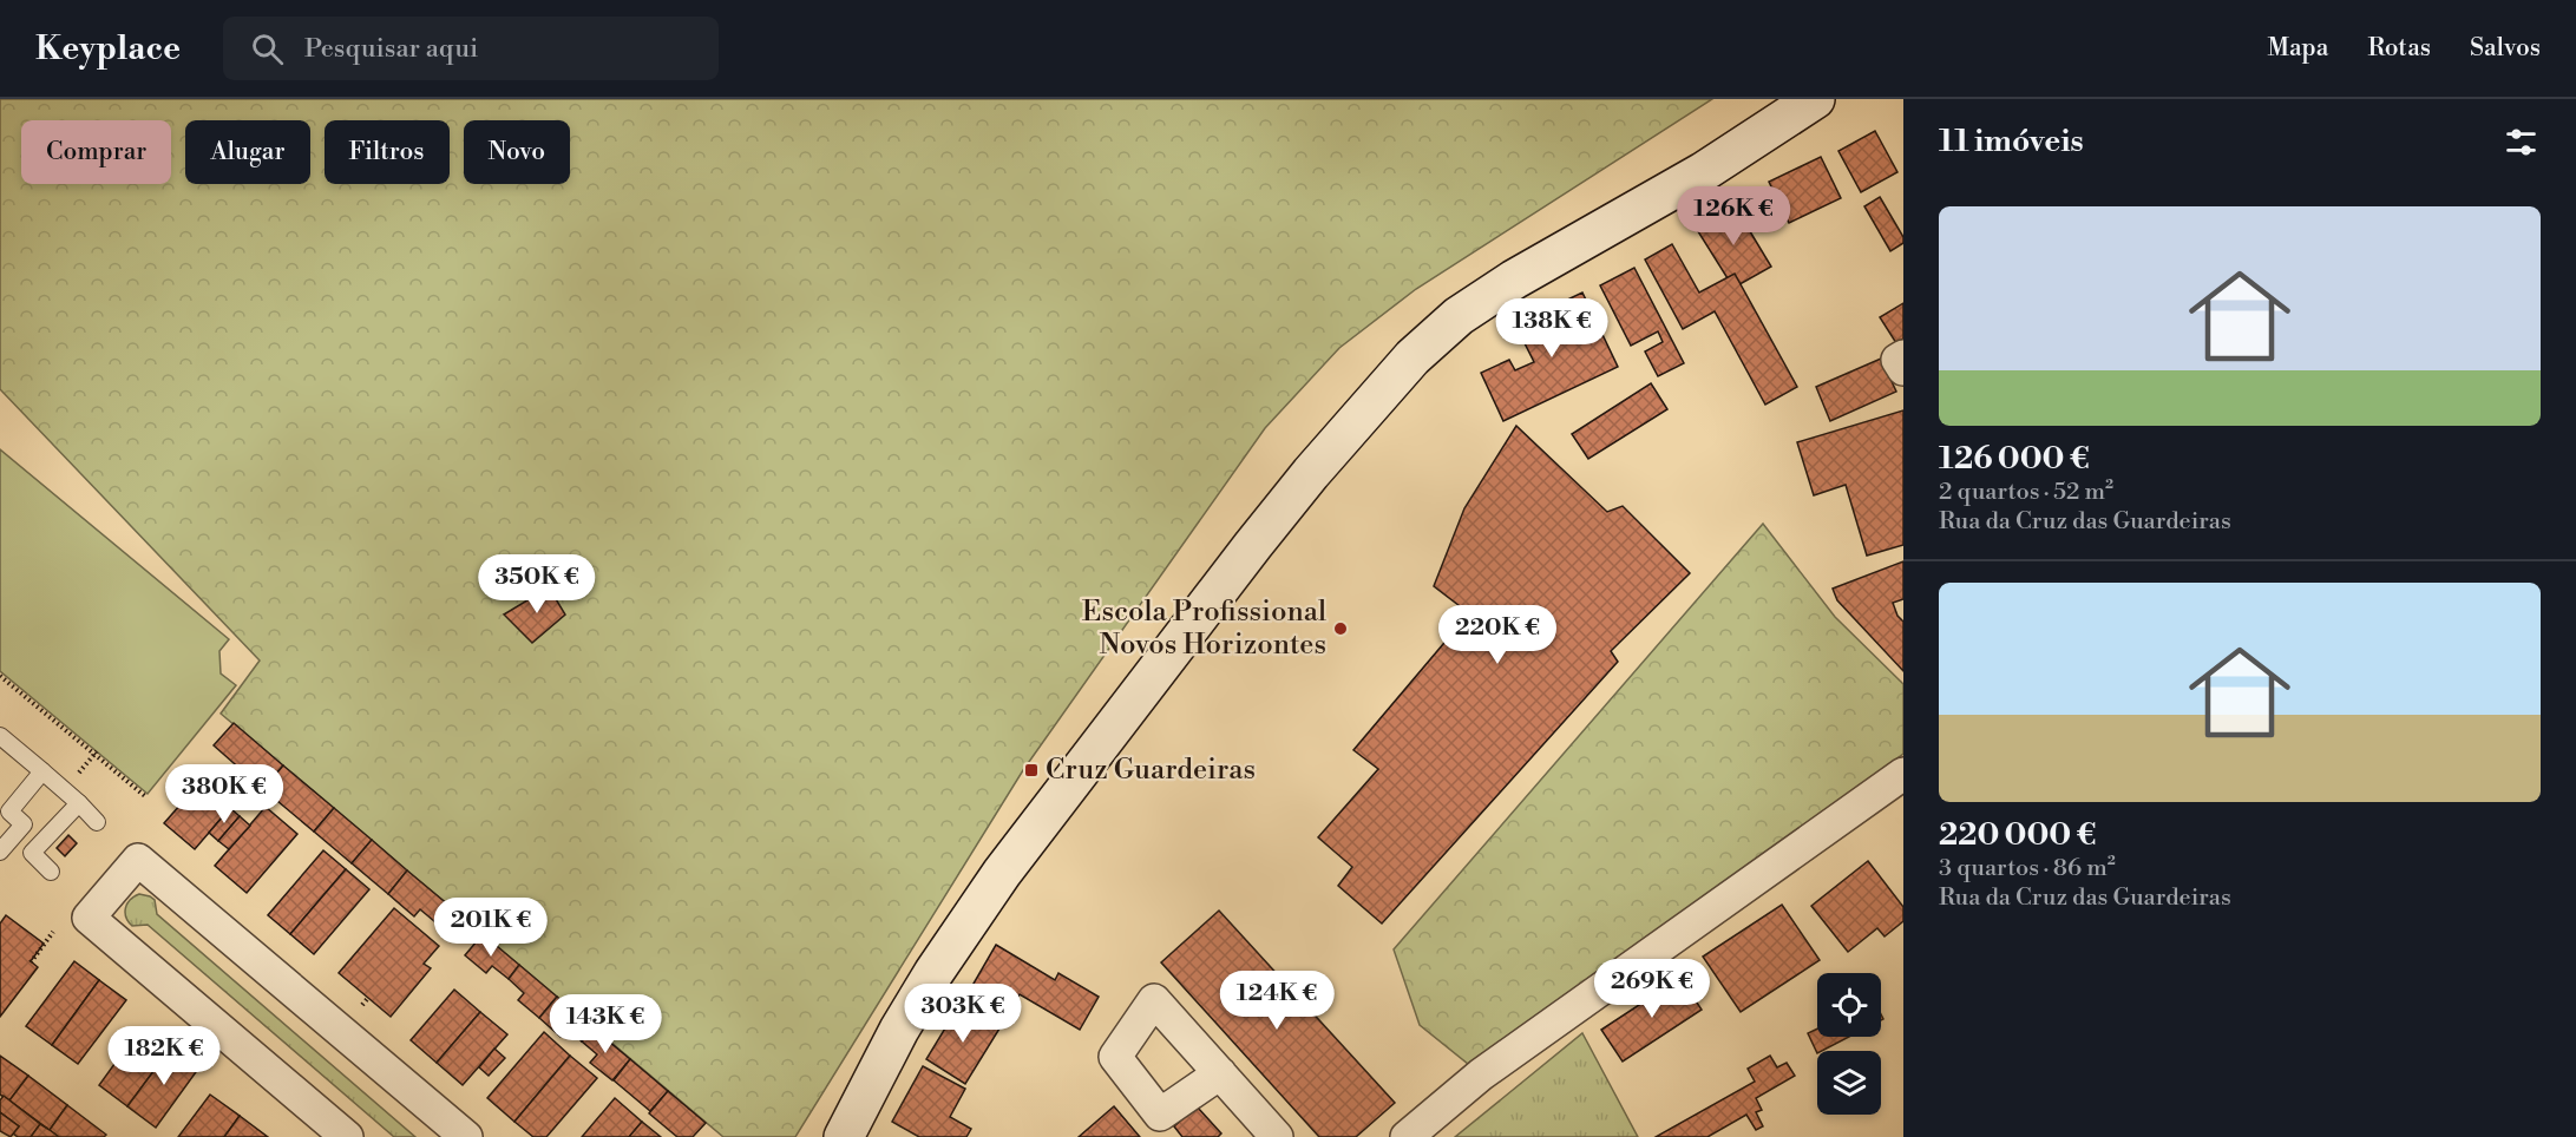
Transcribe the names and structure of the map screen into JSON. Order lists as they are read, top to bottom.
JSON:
{
  "places": {
    "other": ["Escola Profissional Novos Horizontes"],
    "transit": ["Cruz Guardeiras"]
  },
  "page": {
    "header": "Keyplace",
    "search": "Pesquisar aqui",
    "nav": ["Mapa", "Rotas", "Salvos"],
    "heading": "11 imóveis",
    "chip": [
      "Comprar",
      "Alugar",
      "Filtros",
      "Novo"
    ],
    "list": [
      {
        "name": "126 000 €",
        "note": "2 quartos · 52 m² · Rua da Cruz das Guardeiras"
      },
      {
        "name": "220 000 €",
        "note": "3 quartos · 86 m² · Rua da Cruz das Guardeiras"
      }
    ],
    "price": [
      "126K €",
      "138K €",
      "350K €",
      "220K €",
      "380K €",
      "201K €",
      "269K €",
      "124K €",
      "303K €",
      "143K €",
      "182K €"
    ]
  }
}
